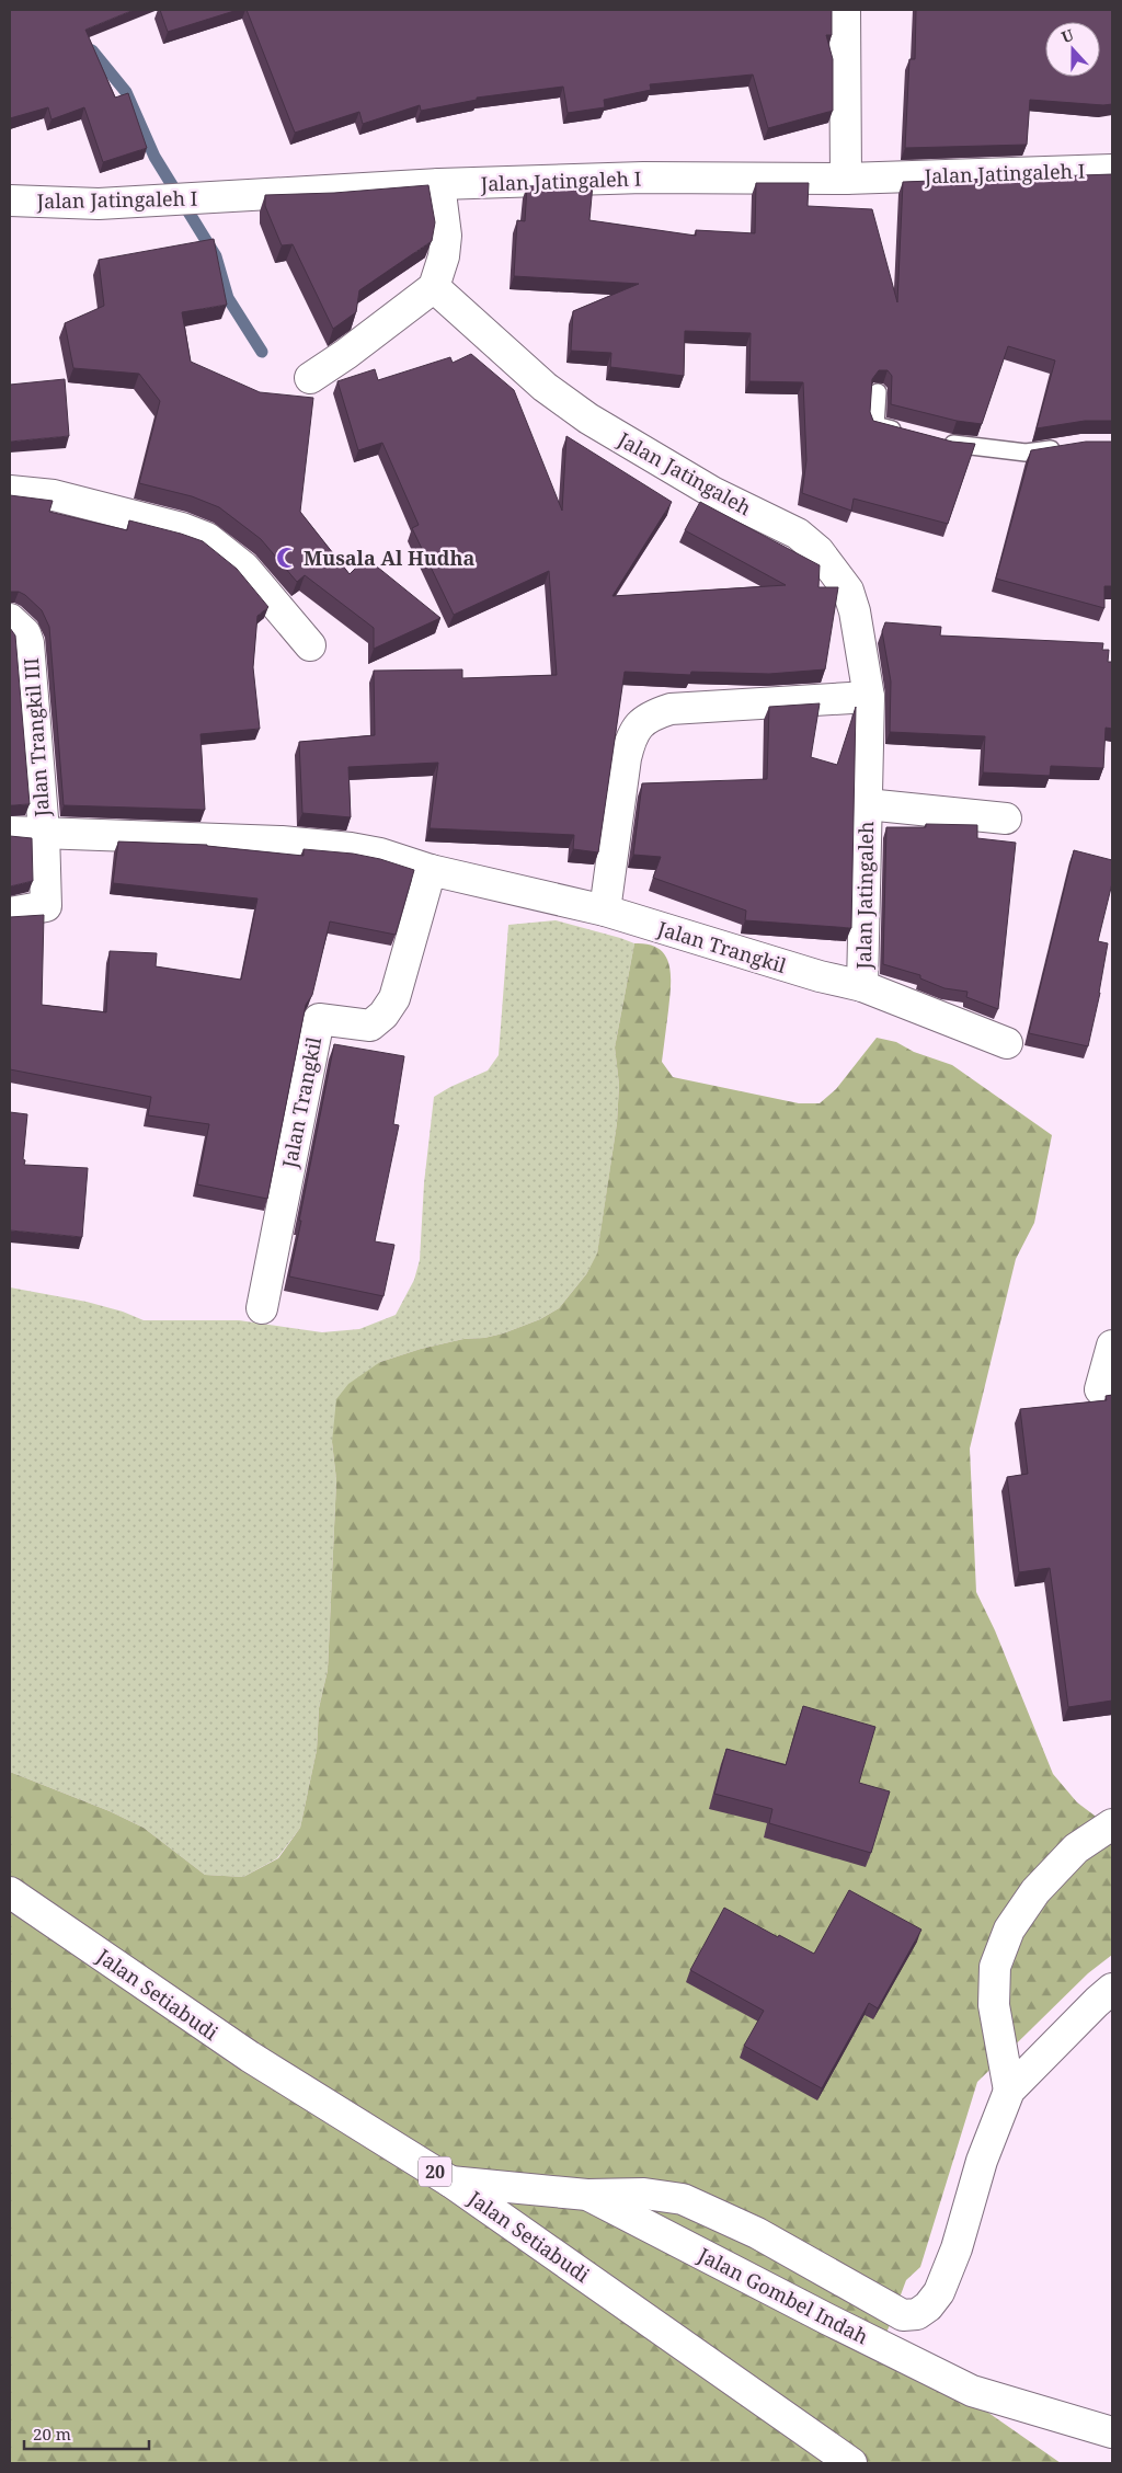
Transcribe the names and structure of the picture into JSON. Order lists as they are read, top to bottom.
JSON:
{
  "streets": {
    "main road": [
      "Jalan Jatingaleh I",
      "Jalan Jatingaleh",
      "Jalan Trangkil III",
      "Jalan Trangkil",
      "Jalan Setiabudi",
      "20",
      "Jalan Gombel Indah"
    ]
  },
  "crossings": [
    ["Jalan Jatingaleh", "Jalan Trangkil"],
    ["Jalan Trangkil III", "Jalan Trangkil"],
    ["Jalan Setiabudi", "Jalan Gombel Indah"]
  ],
  "places": {
    "mosque": ["Musala Al Hudha"]
  },
  "scale_bar": "20 m",
  "north": "top"
}
